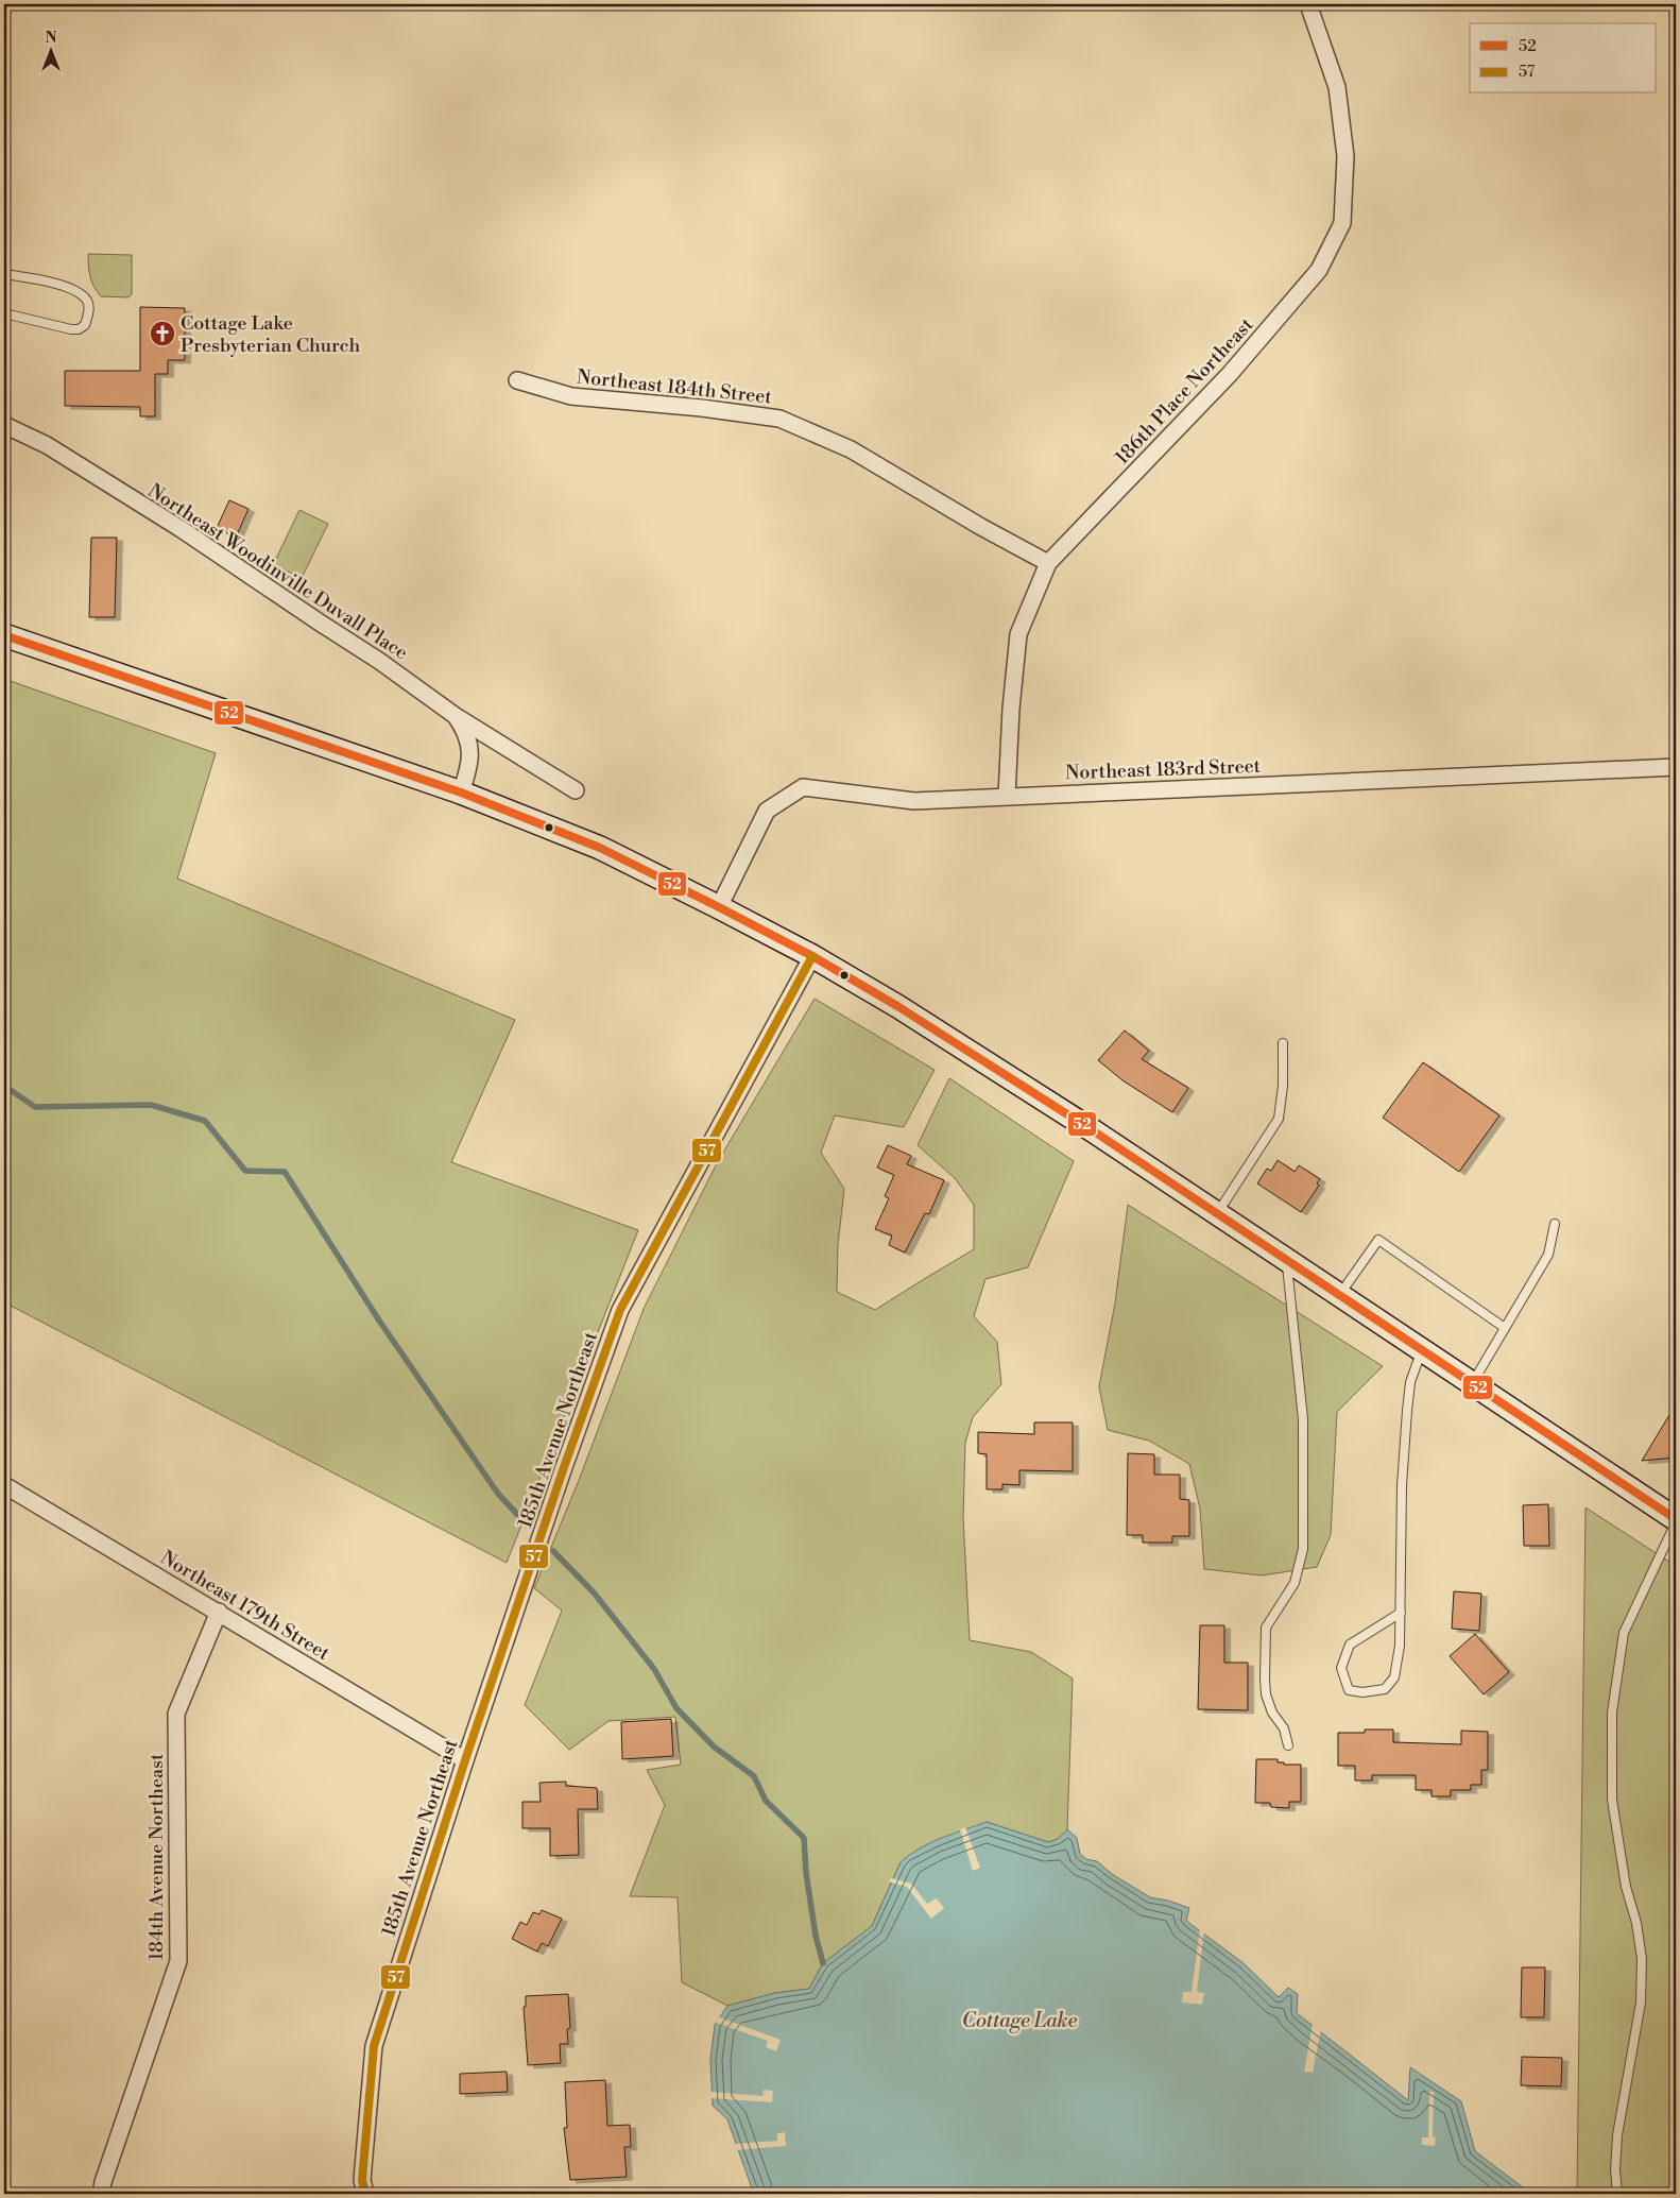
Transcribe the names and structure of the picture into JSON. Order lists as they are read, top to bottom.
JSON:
{
  "streets": {
    "street": [
      "Northeast 184th Street",
      "186th Place Northeast",
      "Northeast Woodinville Duvall Place",
      "Northeast 183rd Street",
      "185th Avenue Northeast",
      "Northeast 179th Street",
      "184th Avenue Northeast"
    ]
  },
  "crossings": [
    ["Northeast 184th Street", "186th Place Northeast"],
    ["186th Place Northeast", "Northeast 183rd Street"],
    ["185th Avenue Northeast", "Northeast 179th Street"],
    ["Northeast 179th Street", "184th Avenue Northeast"]
  ],
  "water": ["Cottage Lake"],
  "places": {
    "church": ["Cottage Lake Presbyterian Church"]
  },
  "lines": ["transit line 52", "transit line 57"],
  "legend": ["52", "57"],
  "north": "top"
}
